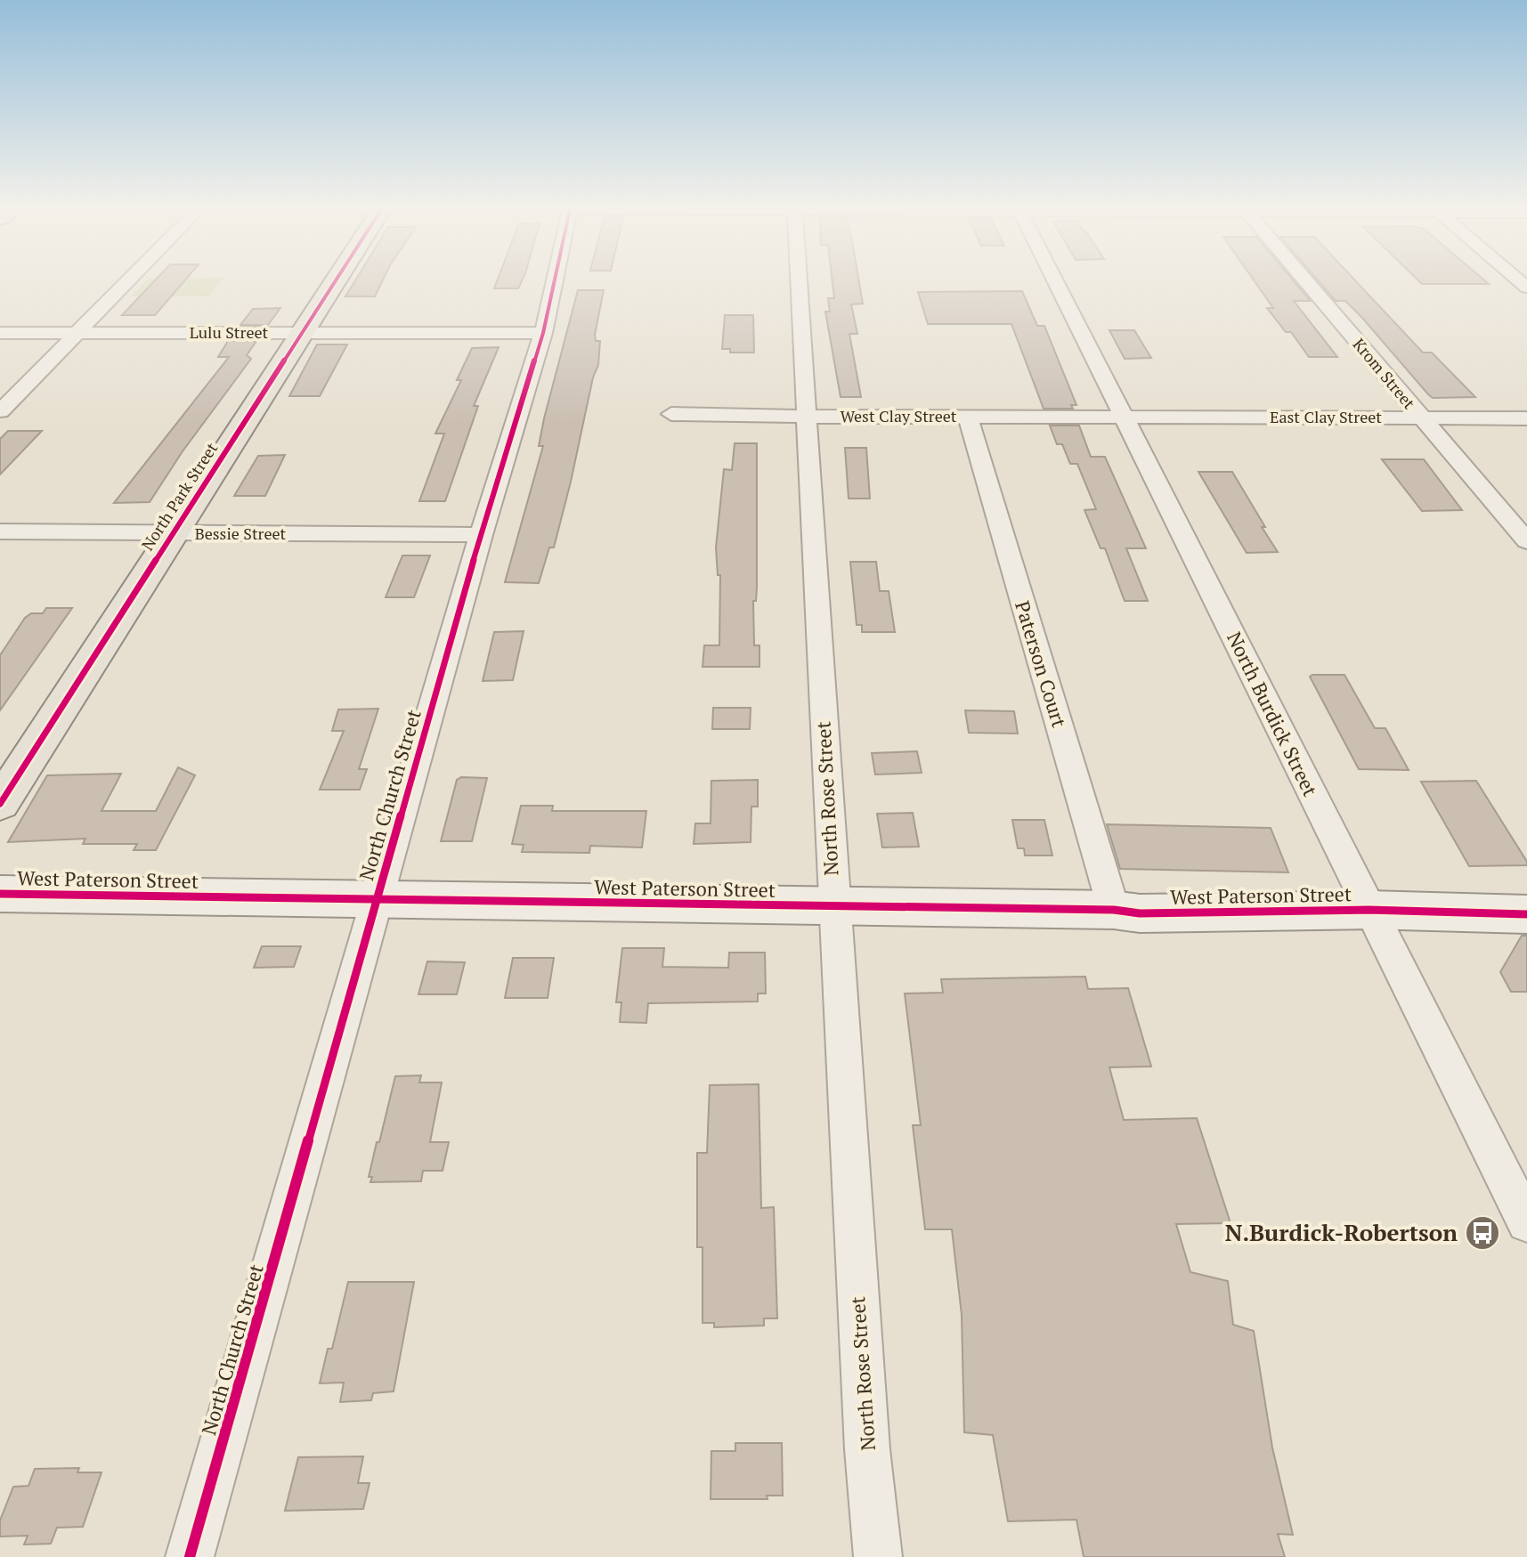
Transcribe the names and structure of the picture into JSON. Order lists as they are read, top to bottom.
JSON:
{
  "streets": {
    "main road": ["North Park Street"],
    "street": [
      "Lulu Street",
      "Krom Street",
      "West Clay Street",
      "East Clay Street",
      "Bessie Street",
      "Paterson Court",
      "North Burdick Street",
      "North Church Street",
      "North Rose Street",
      "West Paterson Street"
    ]
  },
  "crossings": [
    ["Lulu Street", "North Park Street"],
    ["Lulu Street", "North Church Street"],
    ["Krom Street", "East Clay Street"],
    ["West Clay Street", "East Clay Street"],
    ["West Clay Street", "Paterson Court"],
    ["West Clay Street", "North Burdick Street"],
    ["West Clay Street", "North Rose Street"],
    ["East Clay Street", "North Burdick Street"],
    ["North Park Street", "Bessie Street"],
    ["Bessie Street", "North Church Street"],
    ["Paterson Court", "West Paterson Street"],
    ["North Burdick Street", "West Paterson Street"],
    ["North Church Street", "West Paterson Street"],
    ["North Rose Street", "West Paterson Street"]
  ],
  "places": {
    "bus stop": ["N.Burdick-Robertson"]
  }
}
